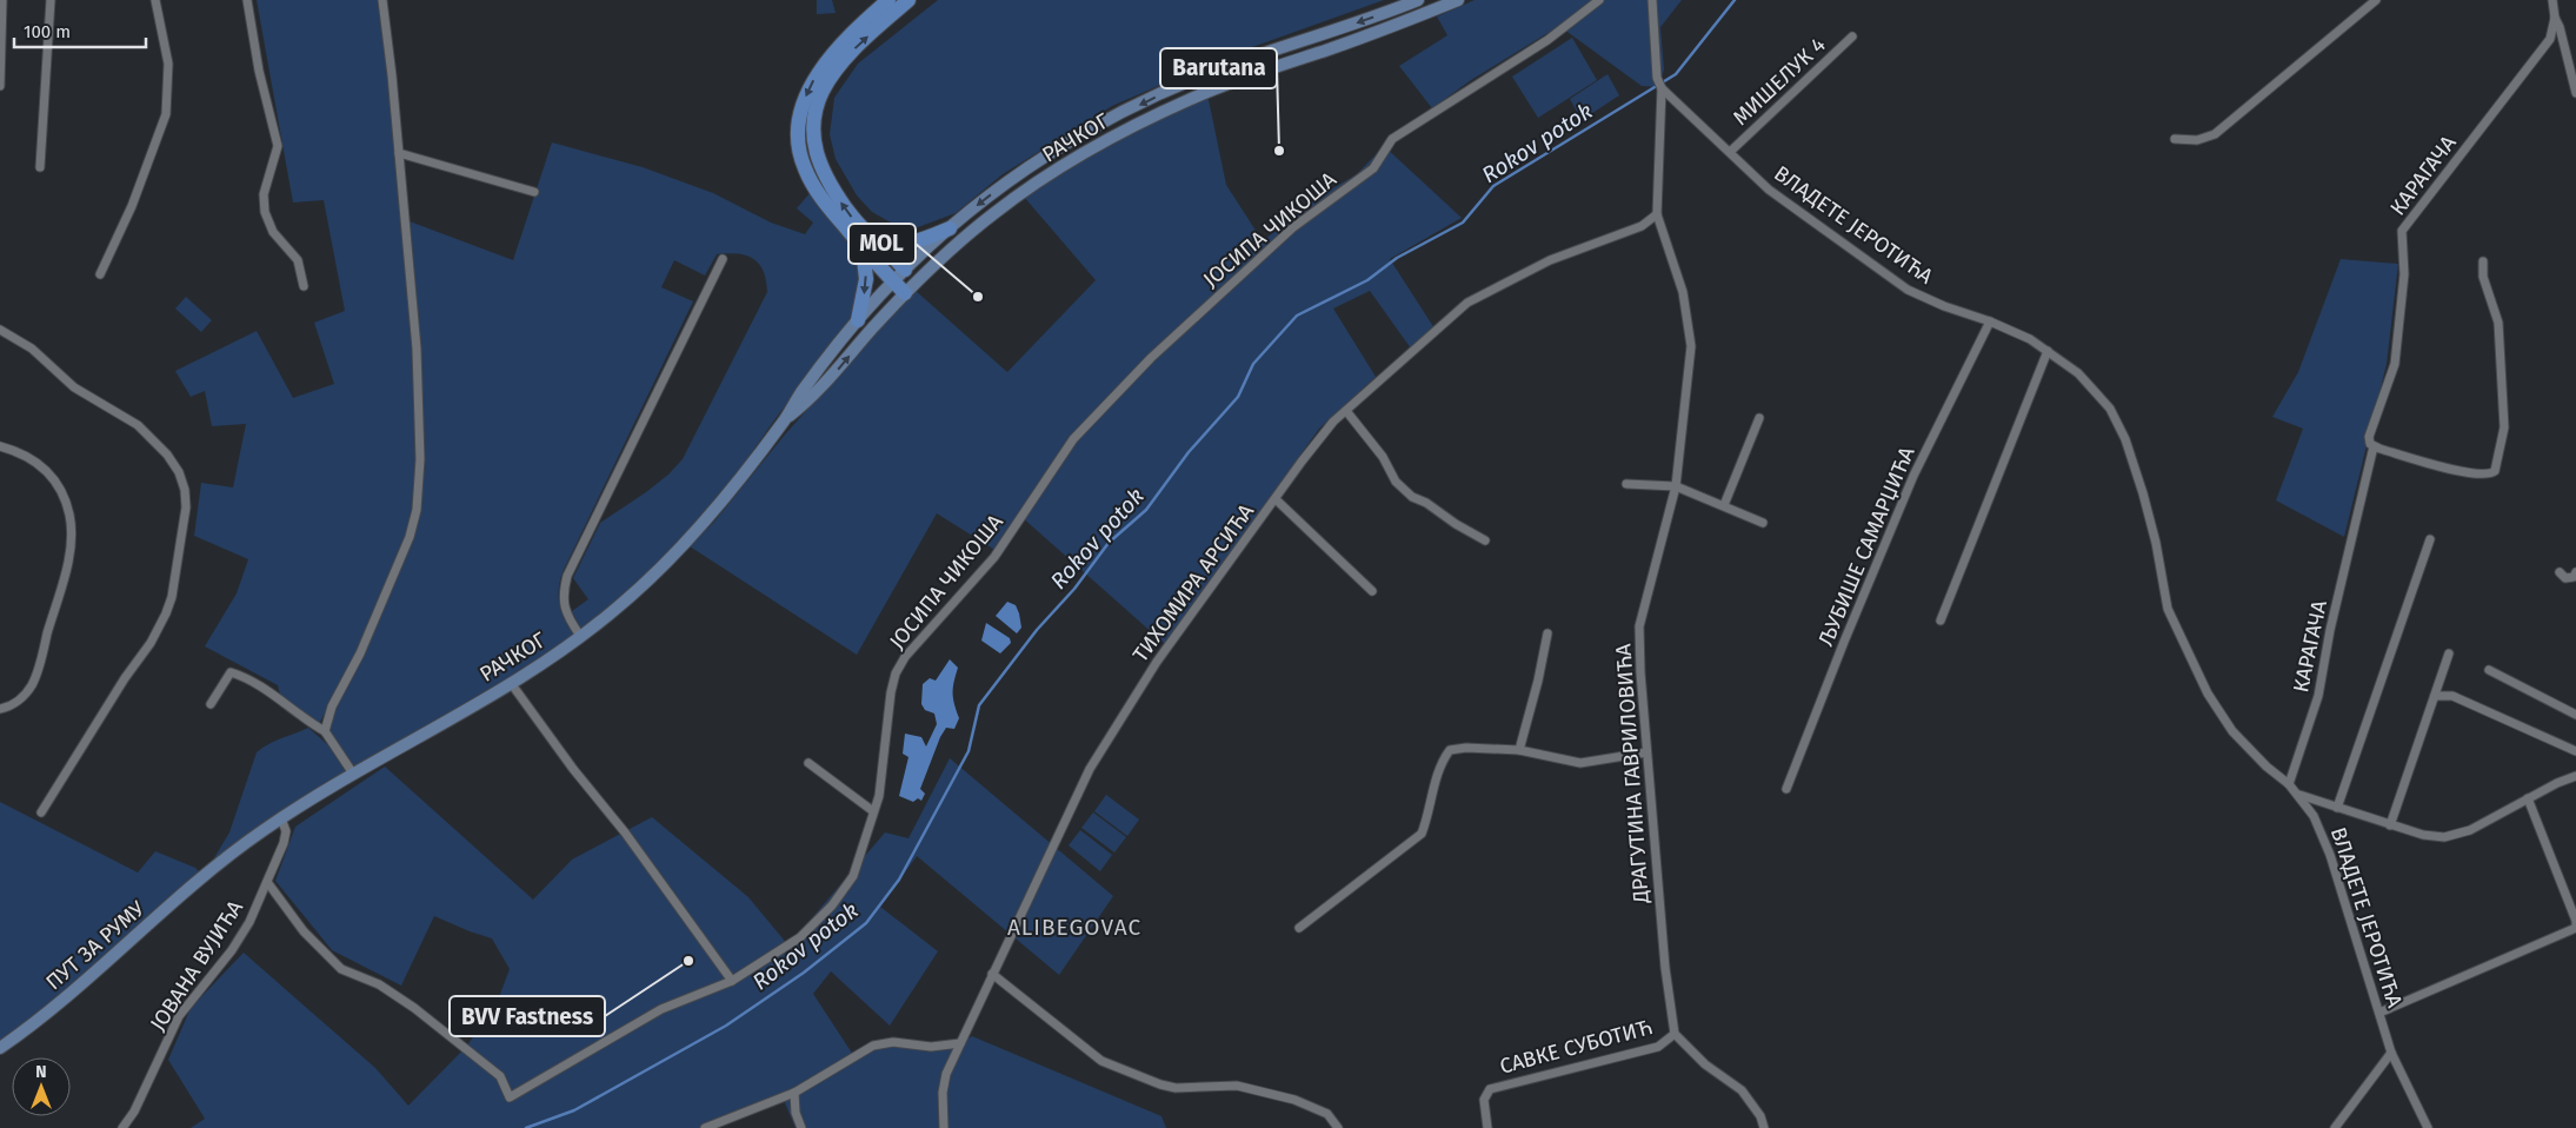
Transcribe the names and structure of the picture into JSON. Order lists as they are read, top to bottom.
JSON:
{
  "streets": {
    "main road": ["РАЧКОГ", "ПУТ ЗА РУМУ"],
    "street": [
      "МИШЕЛУК 4",
      "КАРАГАЧА",
      "ВЛАДЕТЕ ЈЕРОТИЋА",
      "ЈОСИПА ЧИКОША",
      "ЉУБИШЕ САМАРЏИЋА",
      "ТИХОМИРА АРСИЋА",
      "ДРАГУТИНА ГАВРИЛОВИЋА",
      "ЈОВАНА ВУЈИЋА",
      "САВКЕ СУБОТИЋ"
    ]
  },
  "crossings": [
    ["МИШЕЛУК 4", "ВЛАДЕТЕ ЈЕРОТИЋА"],
    ["РАЧКОГ", "ПУТ ЗА РУМУ"],
    ["РАЧКОГ", "ЈОВАНА ВУЈИЋА"],
    ["КАРАГАЧА", "ВЛАДЕТЕ ЈЕРОТИЋА"],
    ["ВЛАДЕТЕ ЈЕРОТИЋА", "ЉУБИШЕ САМАРЏИЋА"],
    ["ВЛАДЕТЕ ЈЕРОТИЋА", "ДРАГУТИНА ГАВРИЛОВИЋА"],
    ["ЈОСИПА ЧИКОША", "ЈОВАНА ВУЈИЋА"],
    ["ТИХОМИРА АРСИЋА", "ДРАГУТИНА ГАВРИЛОВИЋА"],
    ["ДРАГУТИНА ГАВРИЛОВИЋА", "САВКЕ СУБОТИЋ"]
  ],
  "districts": ["ALIBEGOVAC"],
  "water": ["Rokov potok"],
  "places": ["Barutana", "MOL", "BVV Fastness"],
  "scale_bar": "100 m",
  "north": "top"
}
